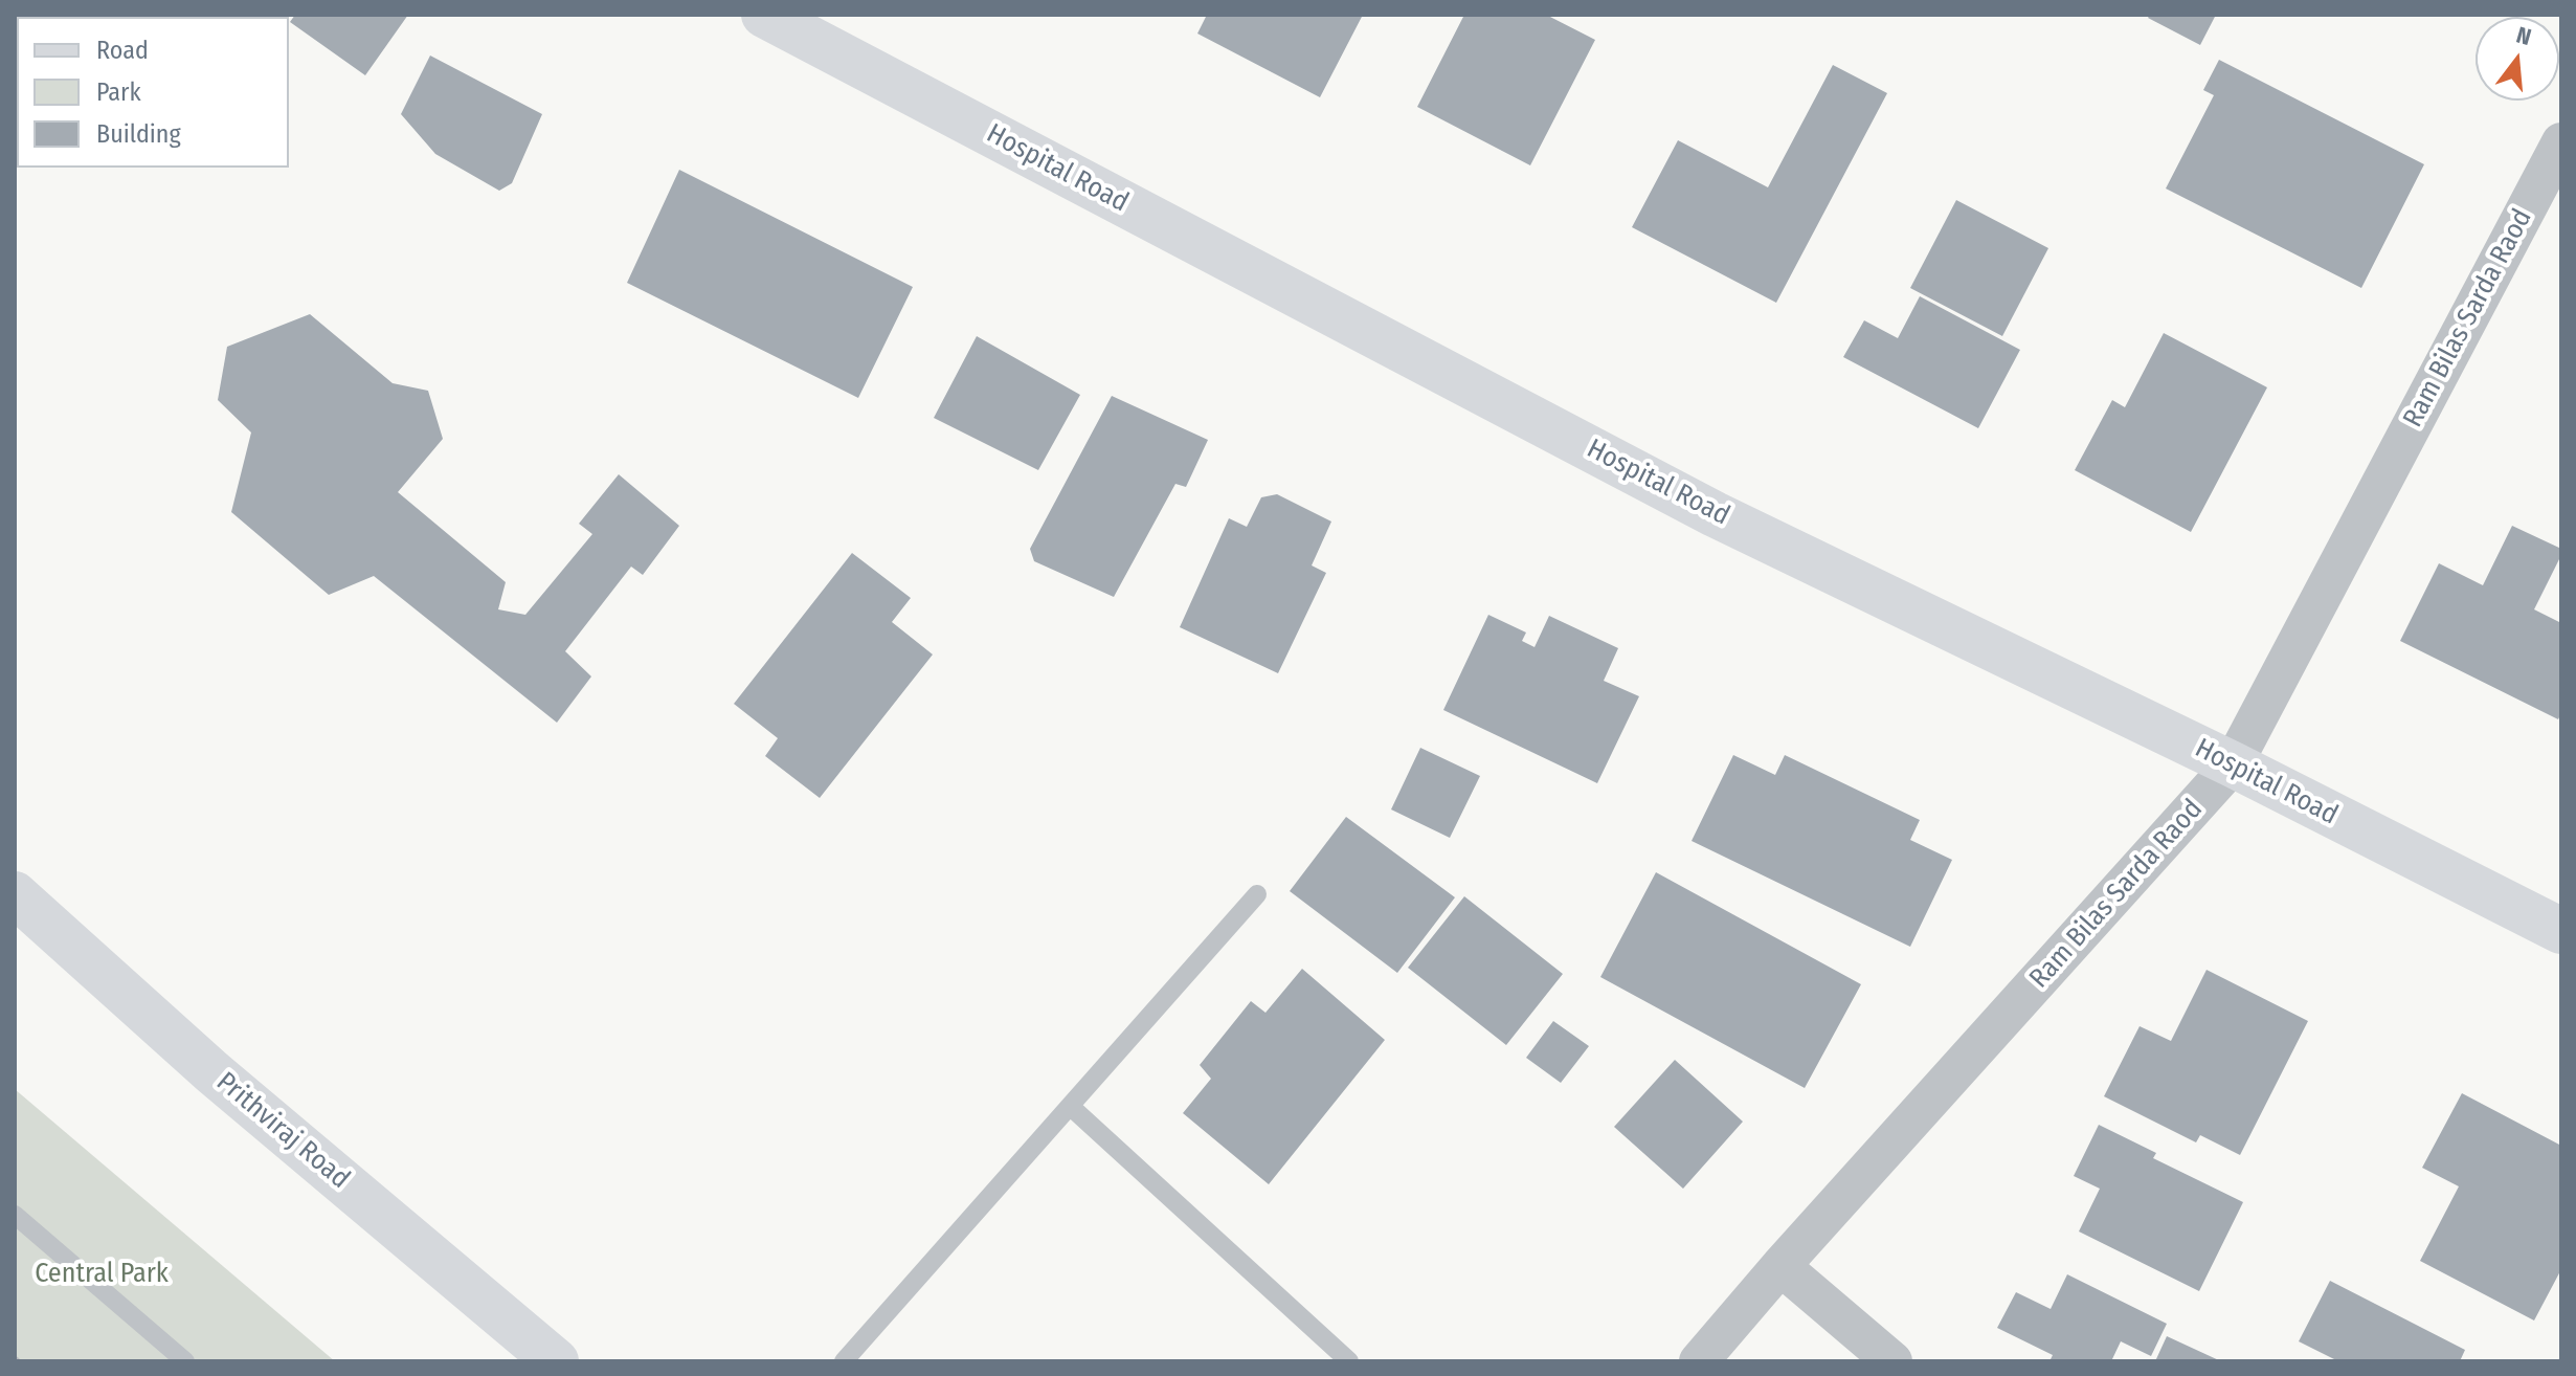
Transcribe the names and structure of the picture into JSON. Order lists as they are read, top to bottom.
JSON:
{
  "streets": {
    "street": ["Hospital Road", "Ram Bilas Sarda Raod", "Prithviraj Road"]
  },
  "crossings": [
    ["Hospital Road", "Ram Bilas Sarda Raod"]
  ],
  "parks": ["Central Park"],
  "legend": ["Road", "Park", "Building"],
  "north": "top"
}
